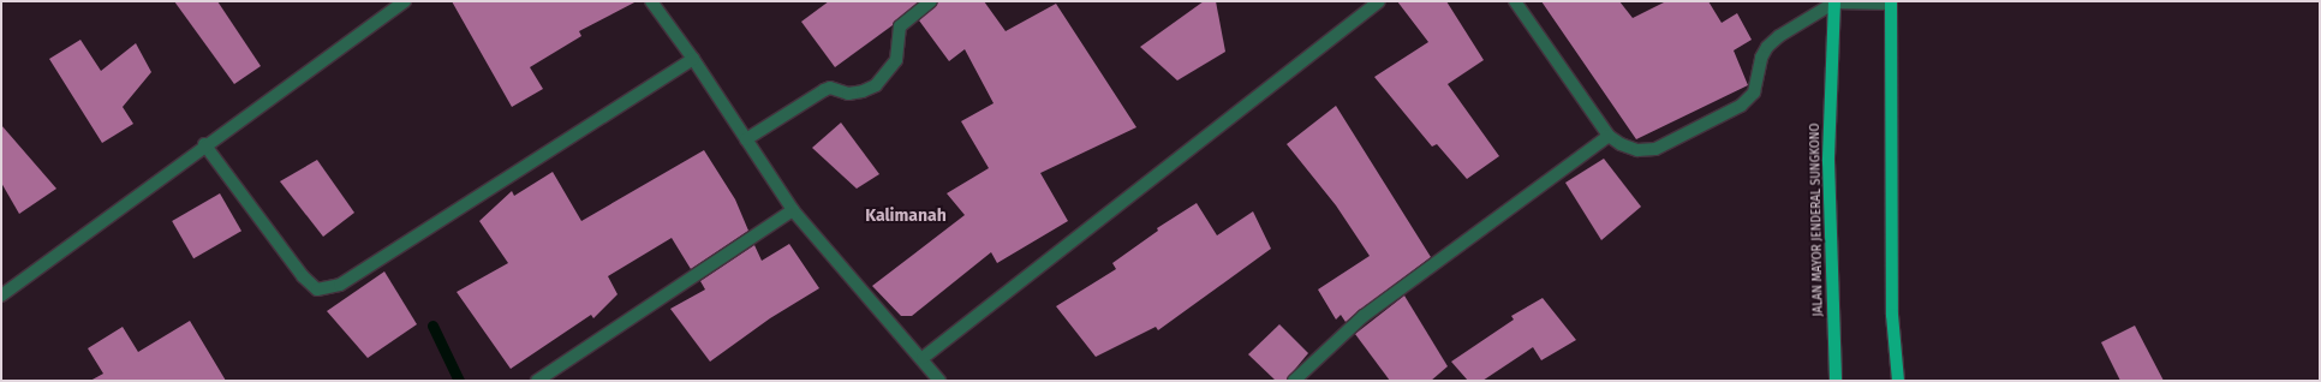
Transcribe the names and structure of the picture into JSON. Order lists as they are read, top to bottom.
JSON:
{
  "streets": {
    "main road": ["JALAN MAYOR JENDERAL SUNGKONO"]
  },
  "districts": ["Kalimanah"]
}
